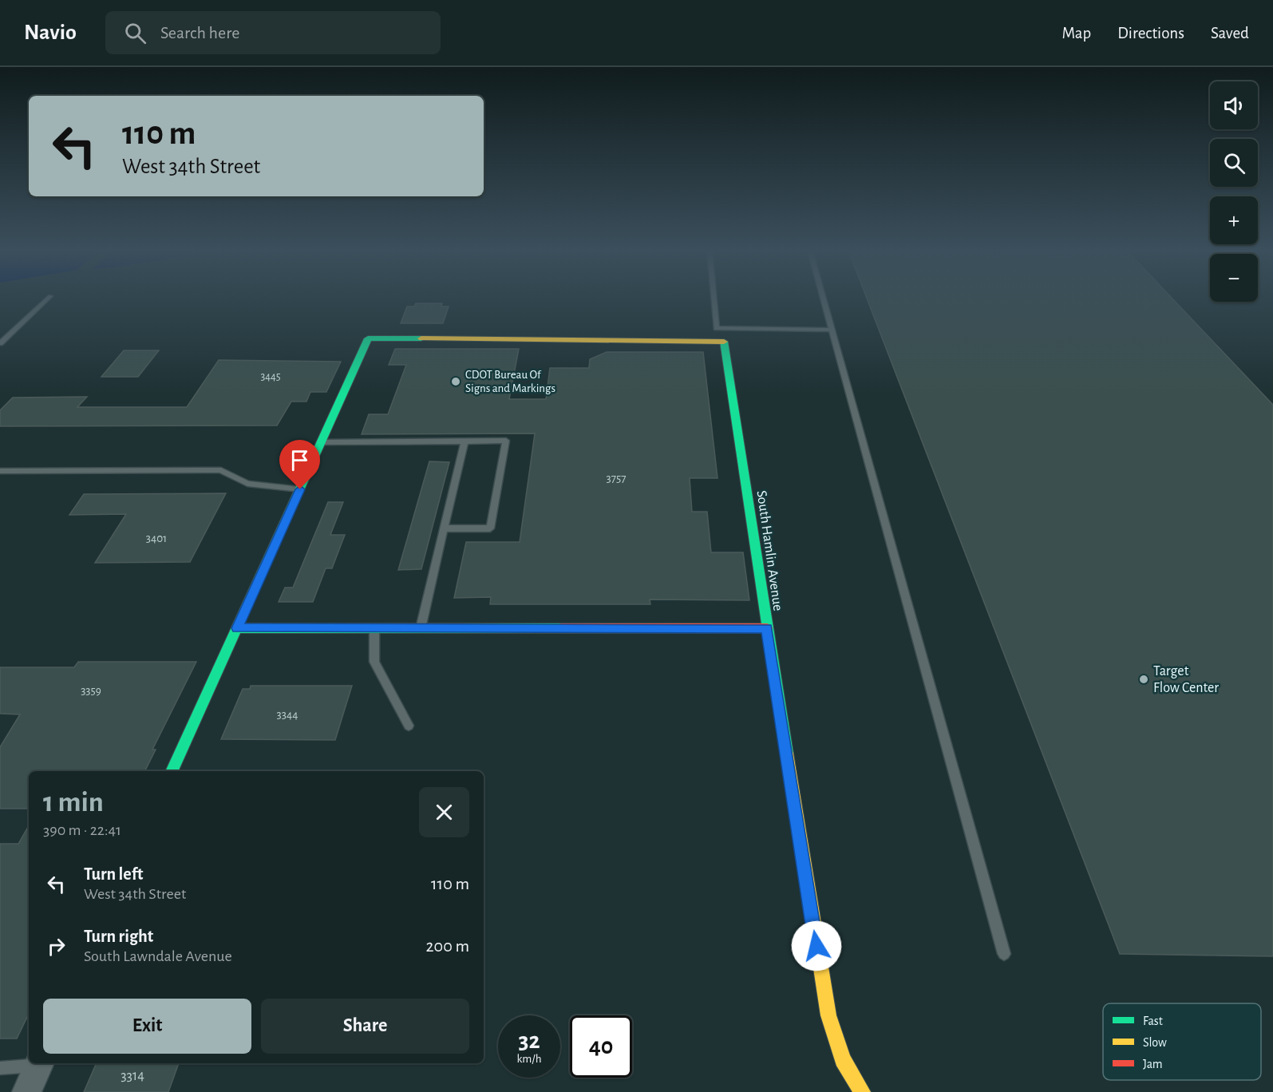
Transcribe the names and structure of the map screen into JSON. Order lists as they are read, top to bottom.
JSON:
{
  "streets": {
    "street": ["South Hamlin Avenue"]
  },
  "places": ["CDOT Bureau Of Signs and Markings", "Target Flow Center"],
  "house_numbers": [
    "3445",
    "3757",
    "3401",
    "3359",
    "3344",
    "3314"
  ],
  "legend": ["Fast", "Slow", "Jam"],
  "page": {
    "header": "Navio",
    "search": "Search here",
    "nav": ["Map", "Directions", "Saved"],
    "map_buttons": ["+", "−"],
    "turn": ["110 m", "West 34th Street"],
    "heading": ["1 min", "390 m · 22:41"],
    "list": [
      {
        "name": "Turn left",
        "note": "West 34th Street",
        "value": "110 m"
      },
      {
        "name": "Turn right",
        "note": "South Lawndale Avenue",
        "value": "200 m"
      }
    ],
    "buttons": ["Exit", "Share"],
    "speed": "32 km/h",
    "limit": "40"
  }
}
